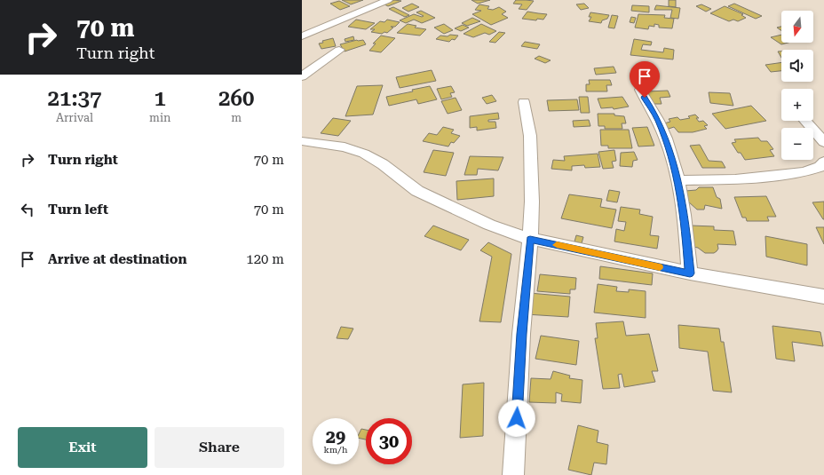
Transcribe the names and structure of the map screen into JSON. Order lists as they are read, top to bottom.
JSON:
{
  "north": "bottom",
  "page": {
    "turn": ["70 m", "Turn right"],
    "map_buttons": ["+", "−"],
    "eta": [
      "21:37",
      "Arrival",
      "1",
      "min",
      "260",
      "m"
    ],
    "list": [
      {
        "name": "Turn right",
        "value": "70 m"
      },
      {
        "name": "Turn left",
        "value": "70 m"
      },
      {
        "name": "Arrive at destination",
        "value": "120 m"
      }
    ],
    "speed": "29 km/h",
    "limit": "30",
    "buttons": ["Exit", "Share"]
  }
}
